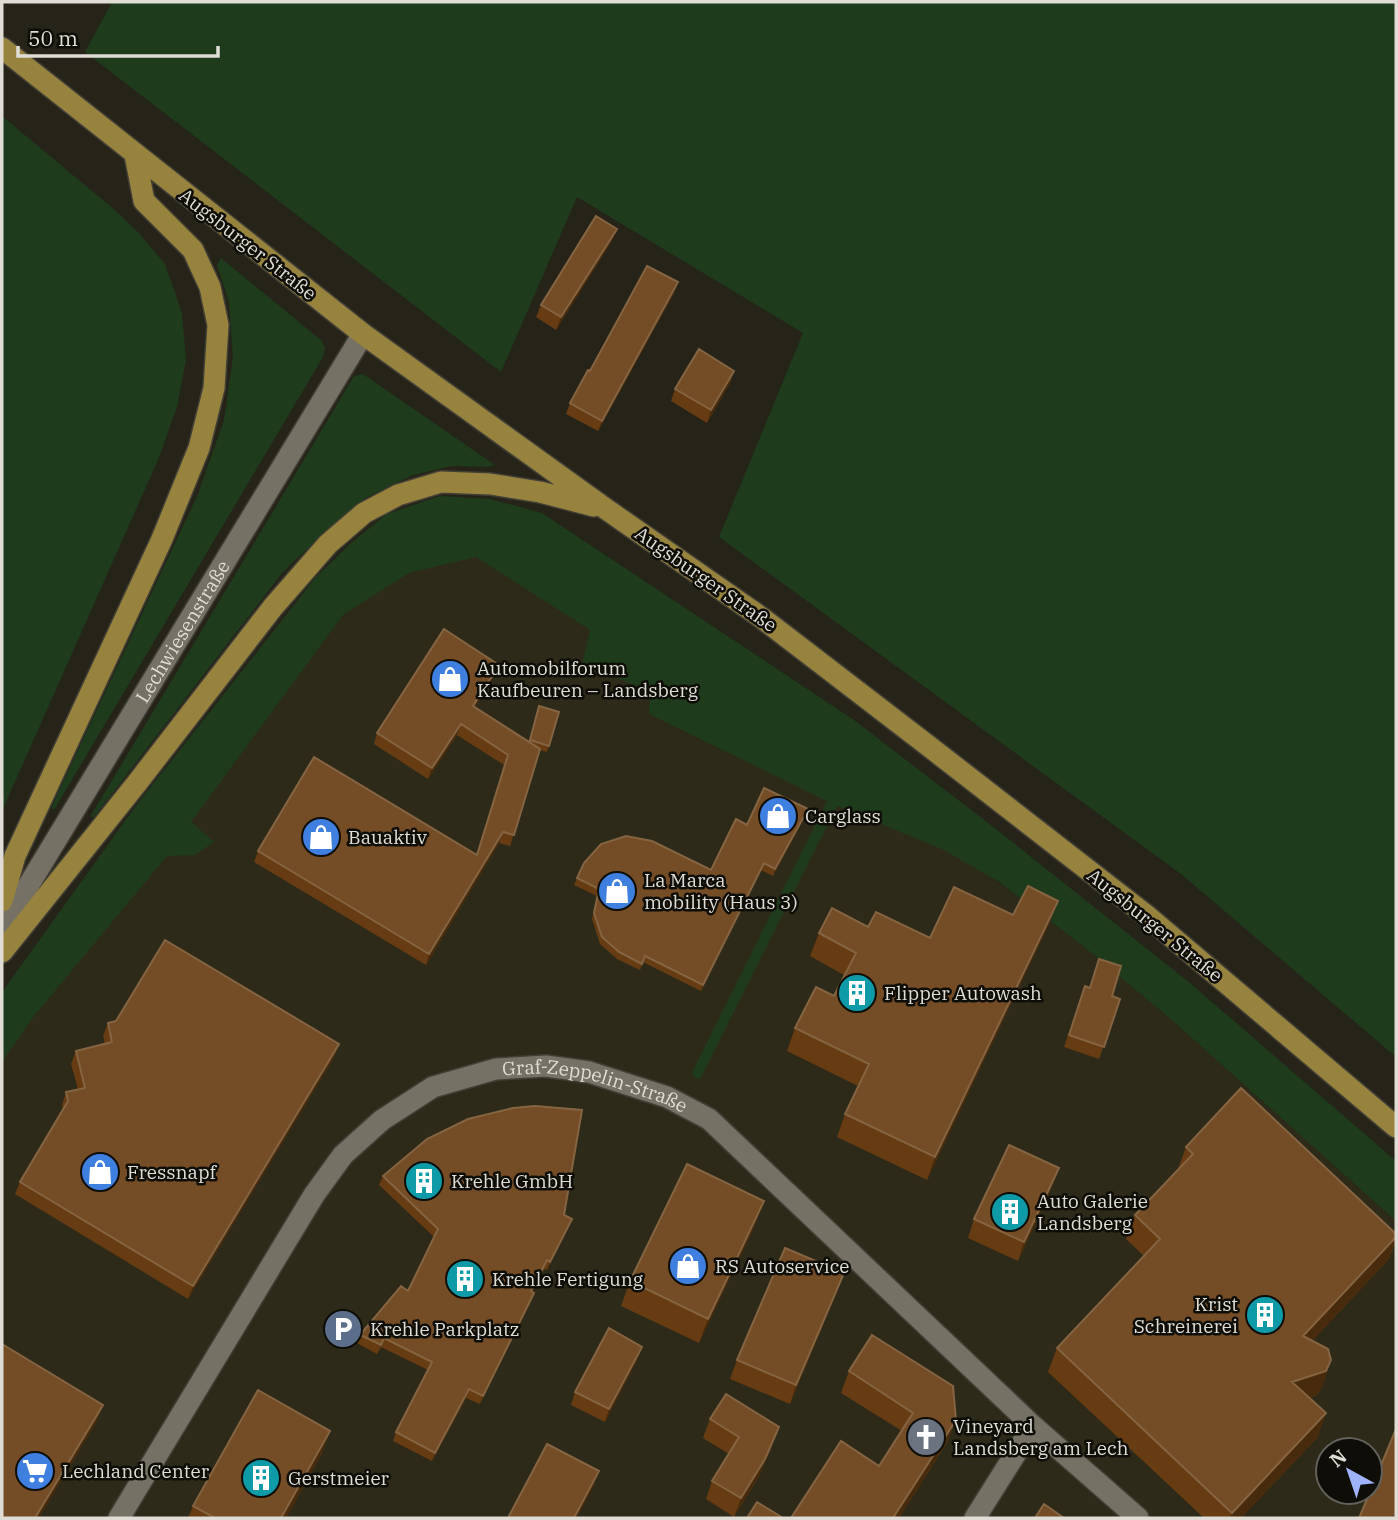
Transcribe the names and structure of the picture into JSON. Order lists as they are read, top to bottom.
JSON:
{
  "streets": {
    "main road": ["Augsburger Straße"],
    "street": ["Lechwiesenstraße", "Graf-Zeppelin-Straße"]
  },
  "crossings": [
    ["Augsburger Straße", "Lechwiesenstraße"]
  ],
  "places": {
    "shop": [
      "Automobilforum Kaufbeuren – Landsberg",
      "Carglass",
      "Bauaktiv",
      "La Marca mobility (Haus 3)",
      "Fressnapf",
      "RS Autoservice"
    ],
    "building": [
      "Flipper Autowash",
      "Krehle GmbH",
      "Auto Galerie Landsberg",
      "Krehle Fertigung",
      "Krist Schreinerei",
      "Gerstmeier"
    ],
    "parking": ["Krehle Parkplatz"],
    "church": ["Vineyard Landsberg am Lech"],
    "supermarket": ["Lechland Center"]
  },
  "scale_bar": "50 m",
  "north": "top left"
}
